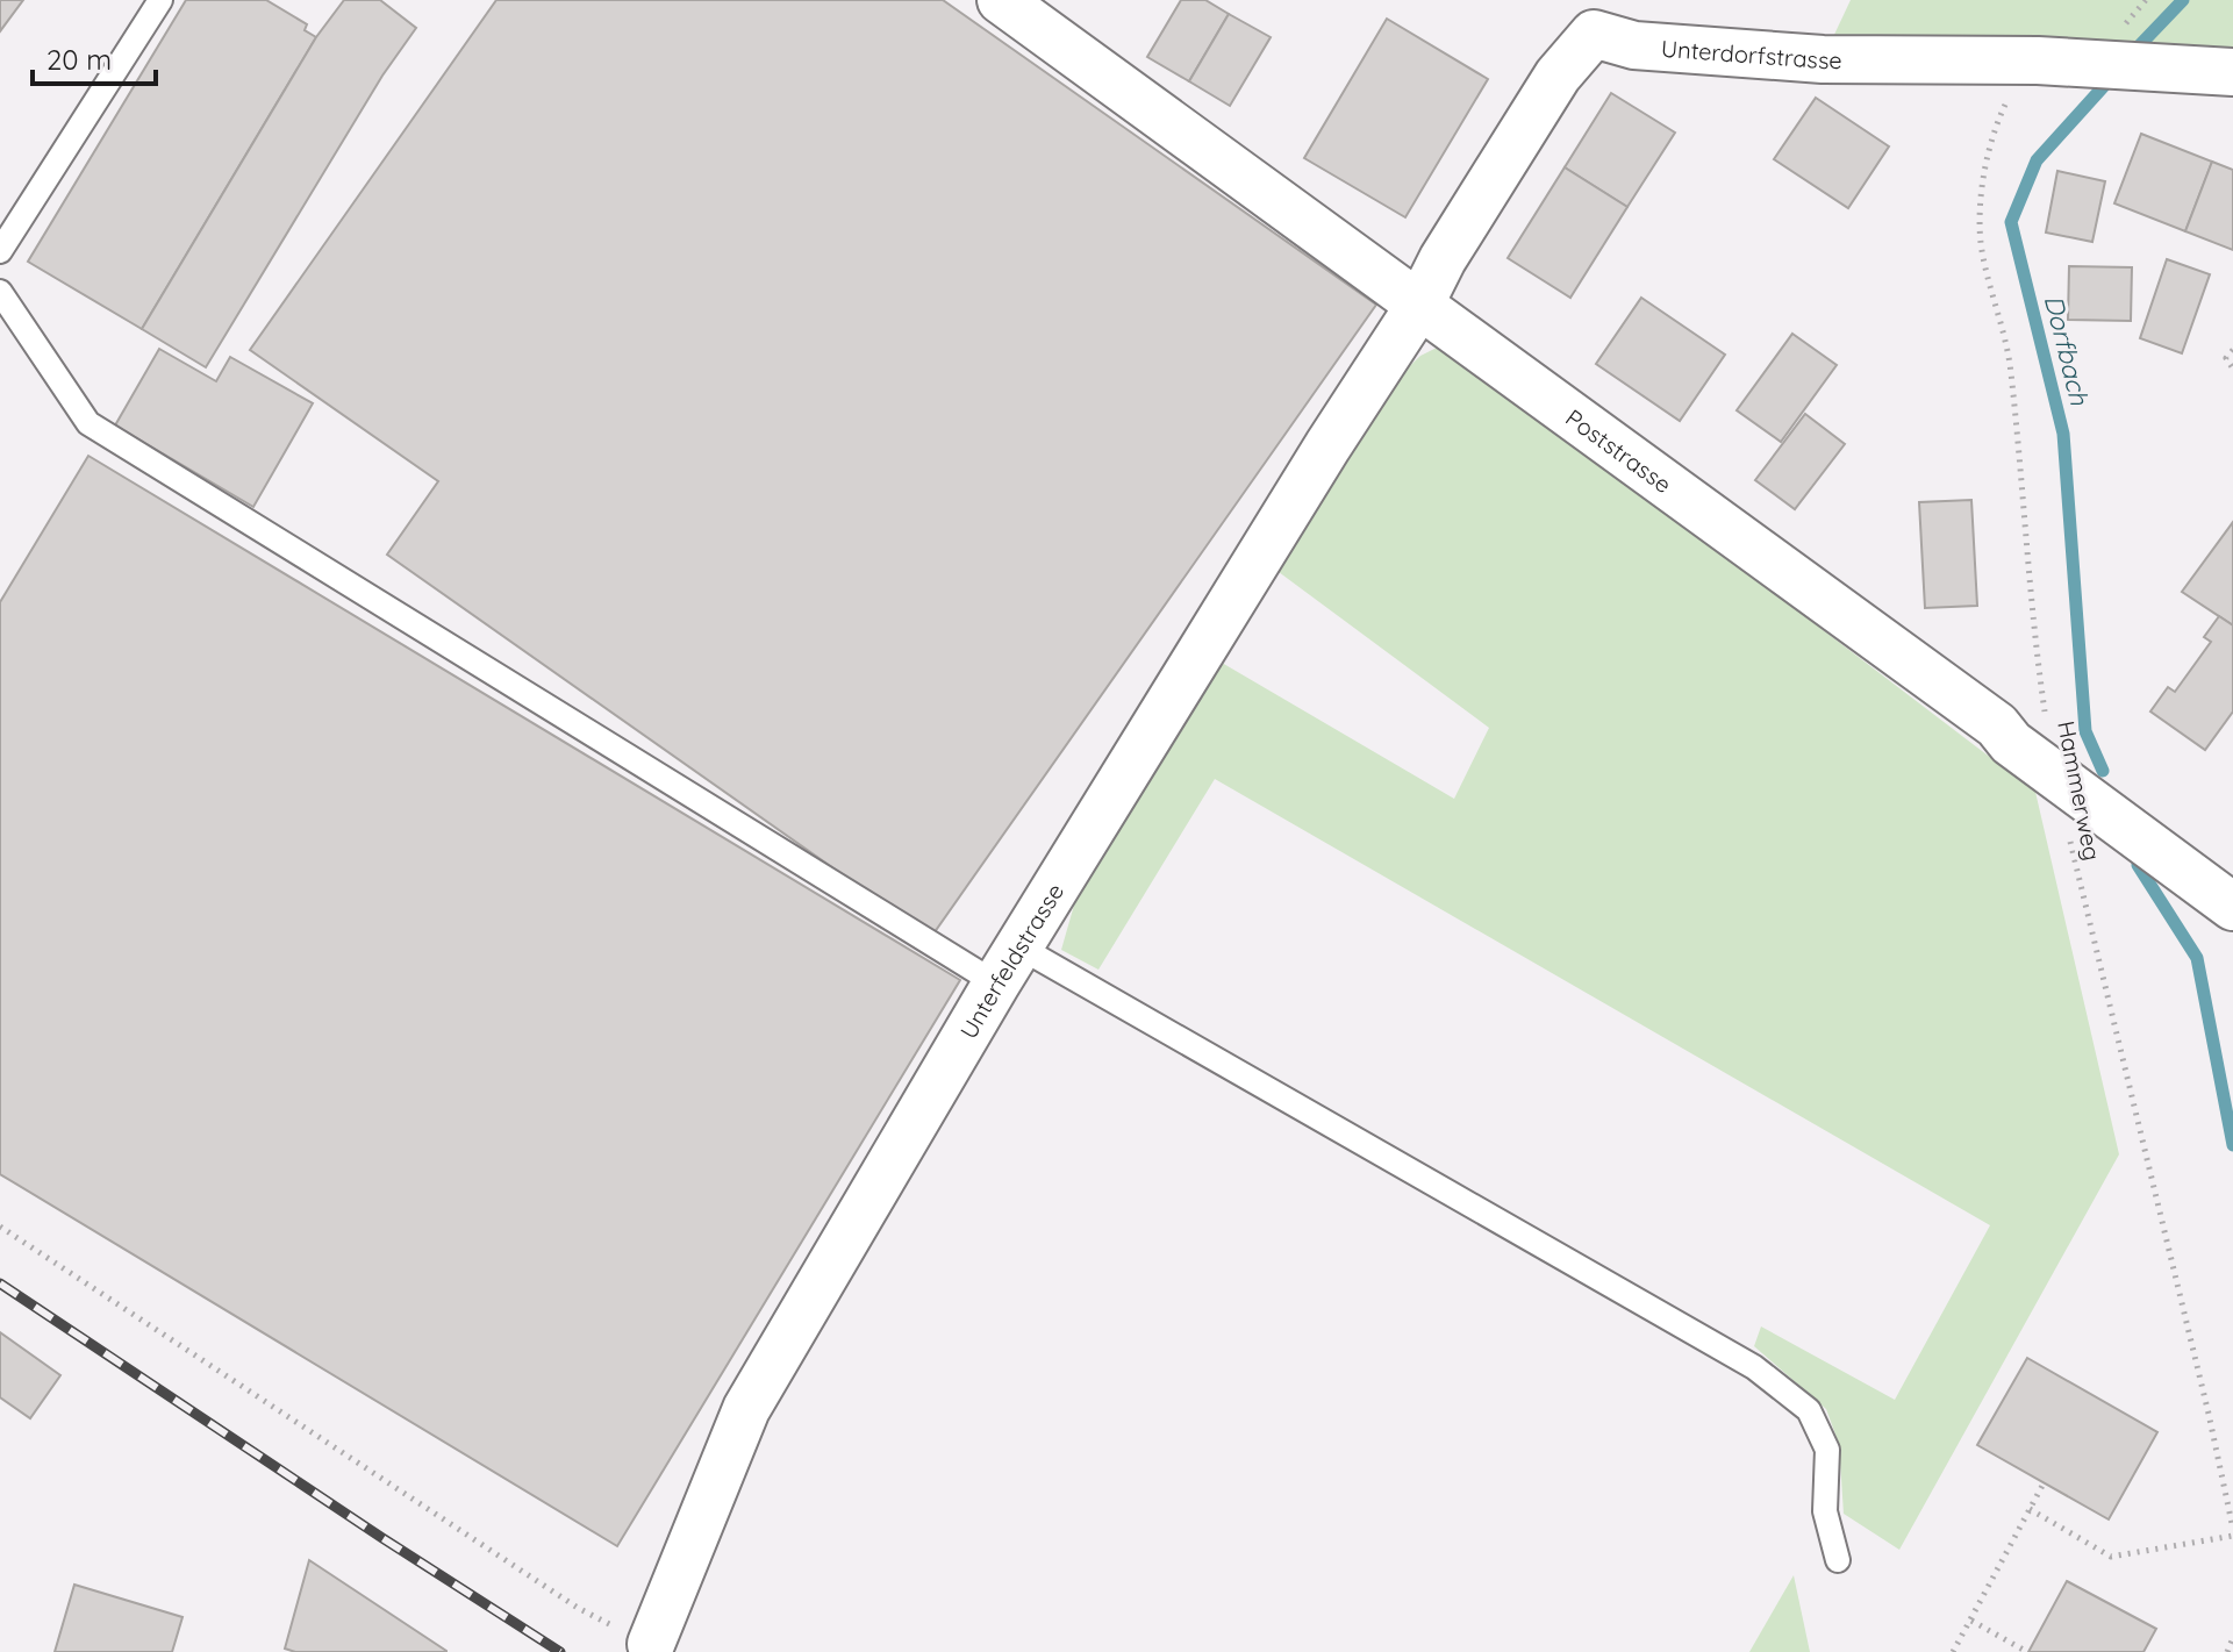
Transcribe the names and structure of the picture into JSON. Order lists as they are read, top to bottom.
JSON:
{
  "streets": {
    "street": ["Unterdorfstrasse", "Poststrasse", "Unterfeldstrasse"],
    "path": ["Hammerweg"]
  },
  "crossings": [
    ["Unterdorfstrasse", "Poststrasse"],
    ["Unterdorfstrasse", "Hammerweg"],
    ["Unterdorfstrasse", "Unterfeldstrasse"],
    ["Poststrasse", "Hammerweg"],
    ["Poststrasse", "Unterfeldstrasse"]
  ],
  "water": ["Dorfbach"],
  "scale_bar": "20 m"
}
